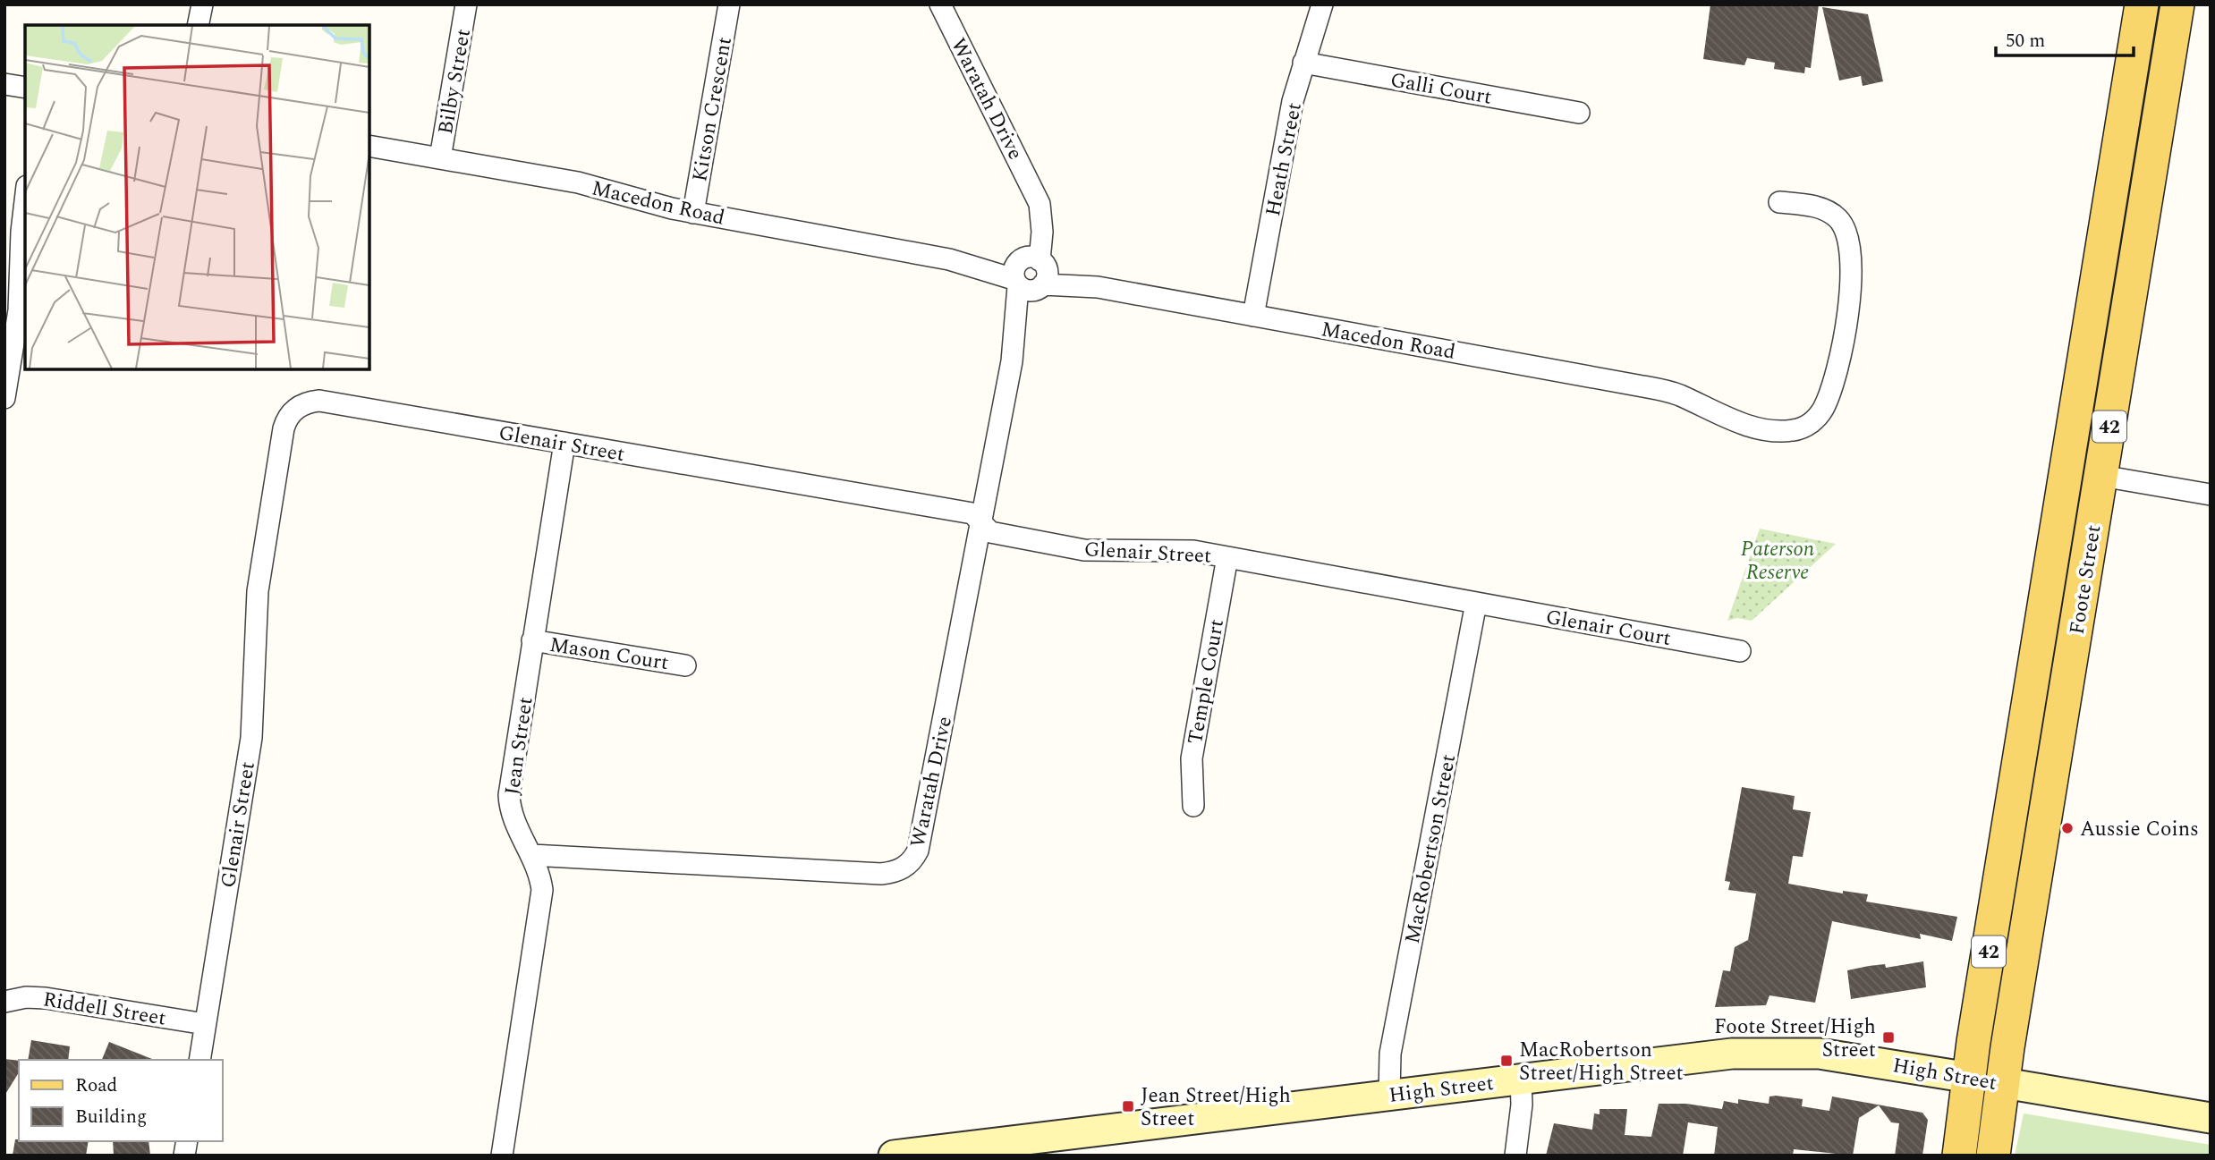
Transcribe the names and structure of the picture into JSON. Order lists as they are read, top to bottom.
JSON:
{
  "streets": {
    "main road": ["42", "Foote Street", "High Street"],
    "street": [
      "Bilby Street",
      "Galli Court",
      "Waratah Drive",
      "Kitson Crescent",
      "Heath Street",
      "Macedon Road",
      "Glenair Street",
      "Glenair Court",
      "Mason Court",
      "Temple Court",
      "Jean Street",
      "MacRobertson Street",
      "Riddell Street"
    ]
  },
  "crossings": [
    ["Bilby Street", "Macedon Road"],
    ["Galli Court", "Heath Street"],
    ["Waratah Drive", "Macedon Road"],
    ["Waratah Drive", "Glenair Street"],
    ["Waratah Drive", "Jean Street"],
    ["Kitson Crescent", "Macedon Road"],
    ["Heath Street", "Macedon Road"],
    ["Glenair Street", "Glenair Court"],
    ["Glenair Street", "Temple Court"],
    ["Glenair Street", "Jean Street"],
    ["Glenair Street", "MacRobertson Street"],
    ["Glenair Street", "Riddell Street"],
    ["Foote Street", "High Street"],
    ["Glenair Court", "MacRobertson Street"],
    ["Mason Court", "Jean Street"],
    ["MacRobertson Street", "High Street"]
  ],
  "parks": ["Paterson Reserve"],
  "places": {
    "other": ["Aussie Coins"],
    "transit": ["Foote Street/High Street", "MacRobertson Street/High Street", "Jean Street/High Street"]
  },
  "legend": ["Road", "Building"],
  "scale_bar": "50 m"
}
